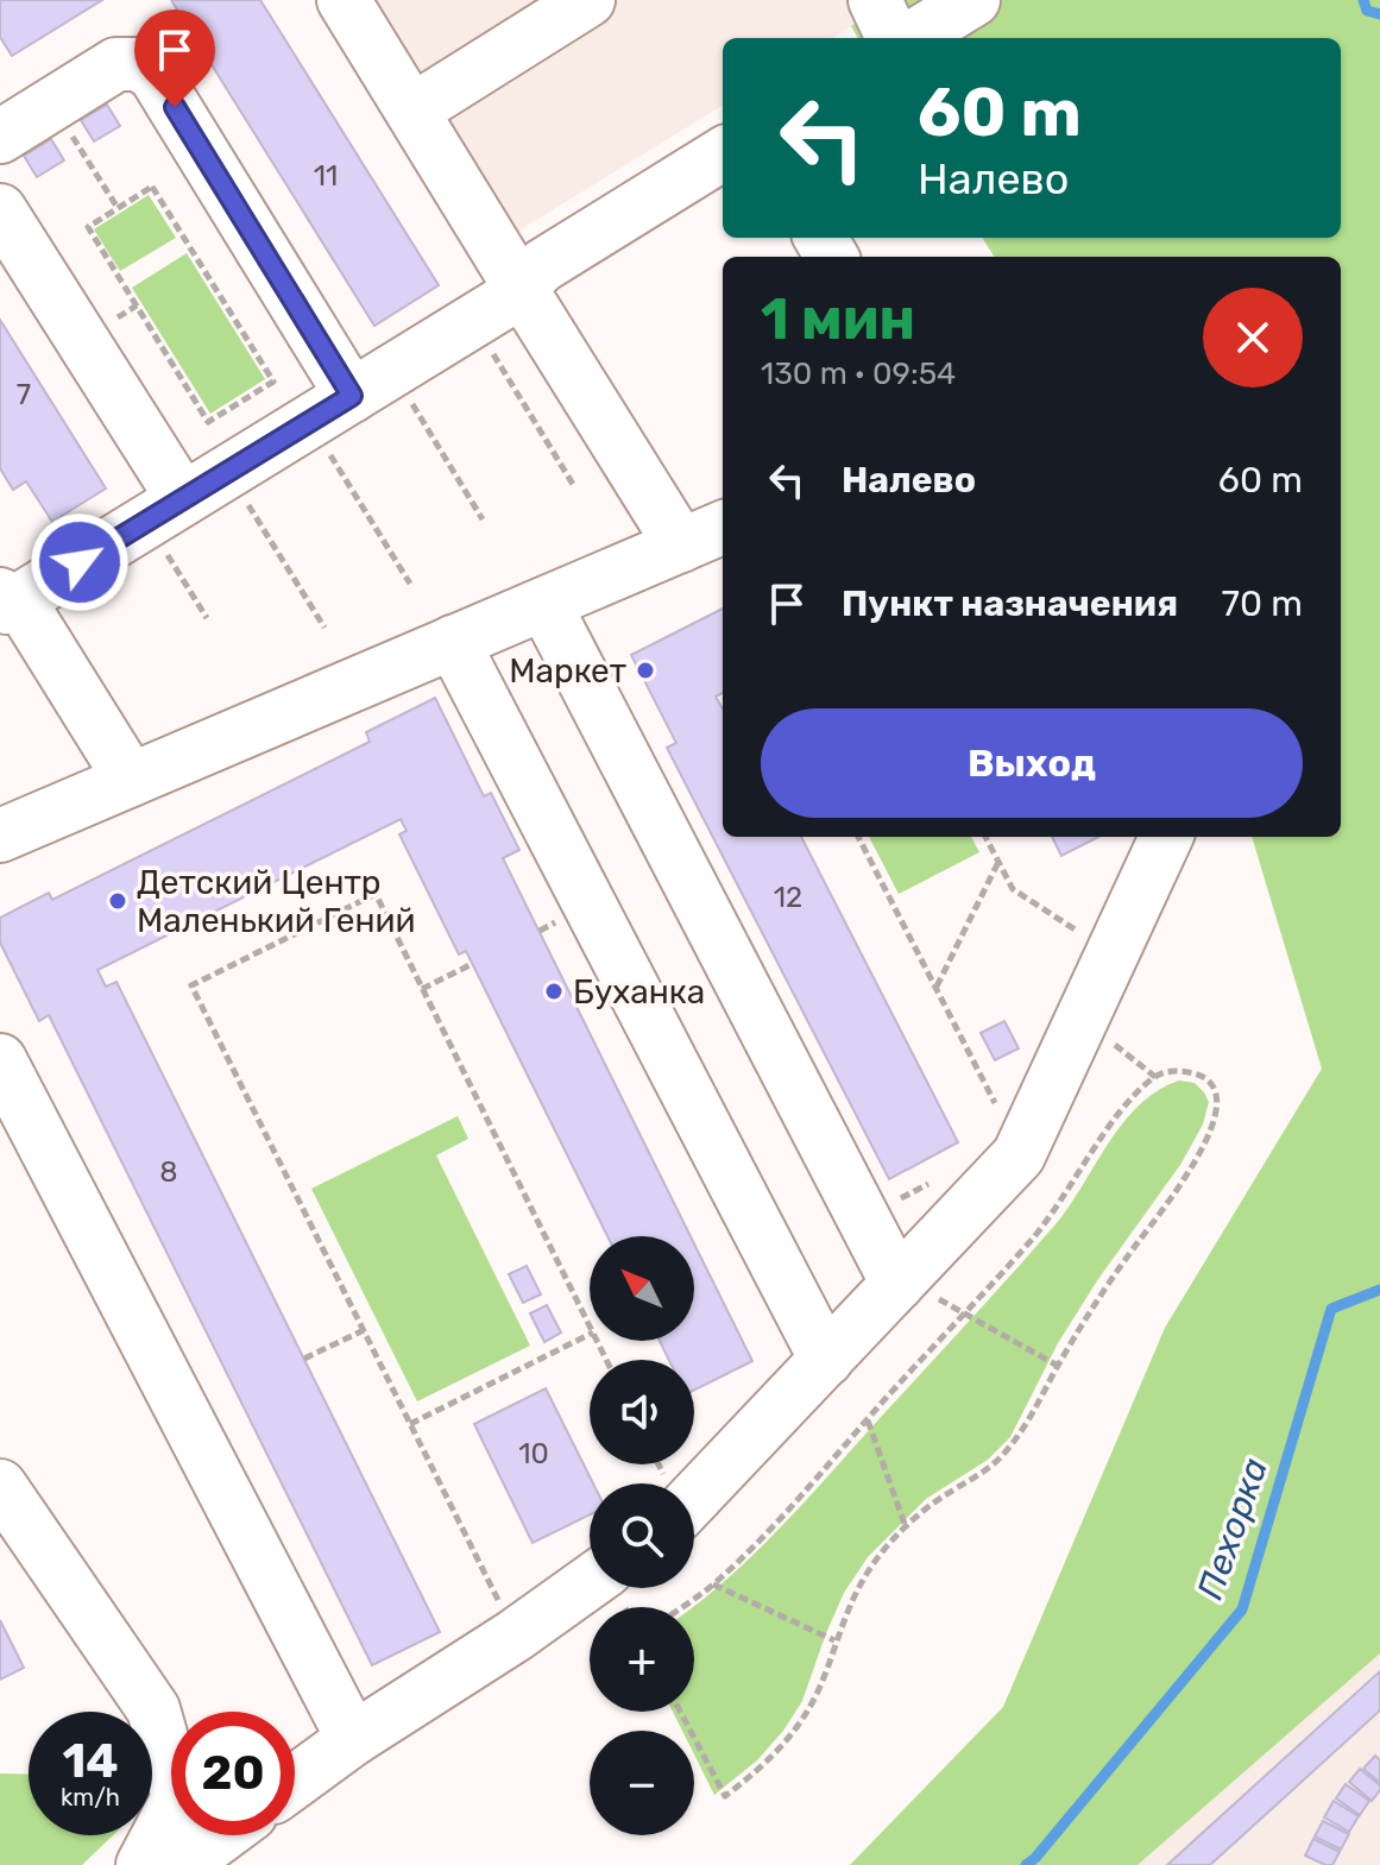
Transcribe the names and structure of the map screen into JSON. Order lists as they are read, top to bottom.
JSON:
{
  "water": ["Пехорка"],
  "places": ["Маркет", "Детский Центр Маленький Гений", "Буханка"],
  "house_numbers": [
    "11",
    "7",
    "12",
    "8",
    "10"
  ],
  "north": "top left",
  "page": {
    "turn": ["60 m", "Налево"],
    "heading": ["1 мин", "130 m · 09:54"],
    "list": [
      {
        "name": "Налево",
        "value": "60 m"
      },
      {
        "name": "Пункт назначения",
        "value": "70 m"
      }
    ],
    "buttons": "Выход",
    "map_buttons": ["+", "−"],
    "speed": "14 km/h",
    "limit": "20"
  }
}
